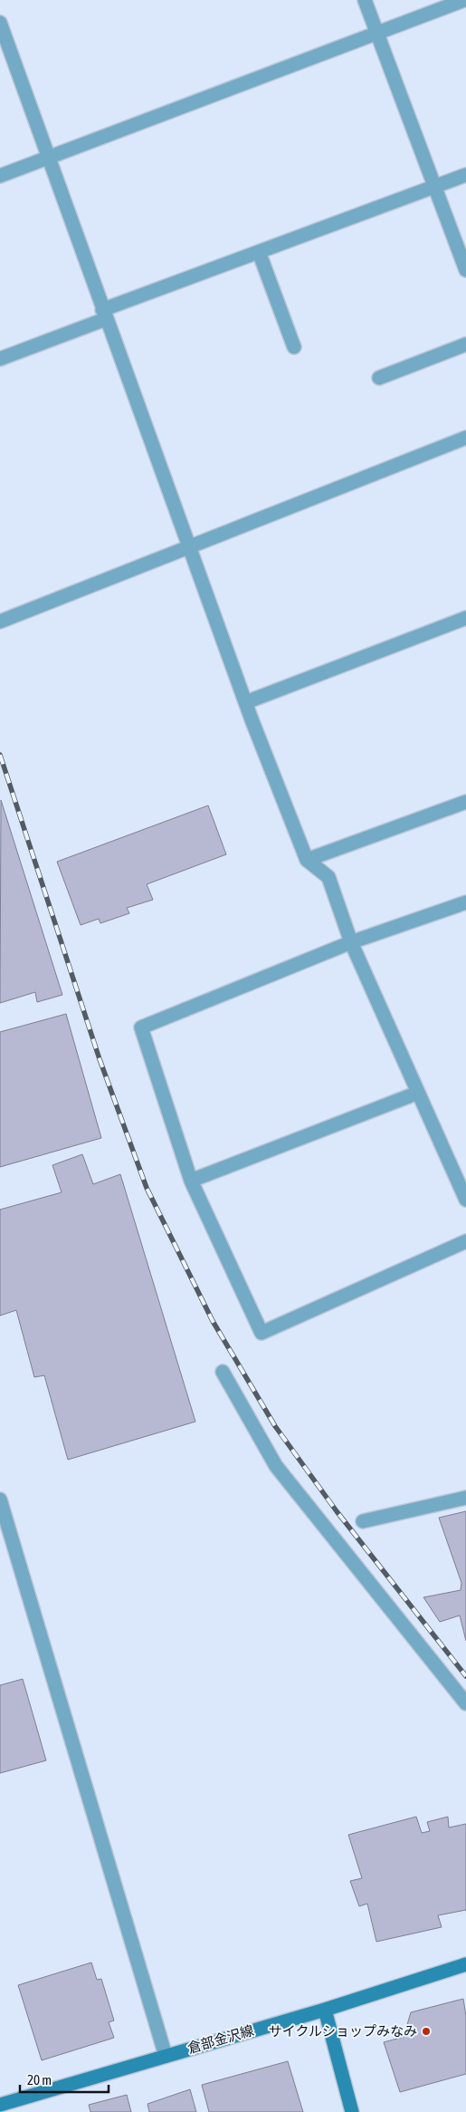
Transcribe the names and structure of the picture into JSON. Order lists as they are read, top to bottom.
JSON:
{
  "streets": {
    "main road": ["倉部金沢線"]
  },
  "places": ["サイクルショップみなみ"],
  "scale_bar": "20 m"
}
